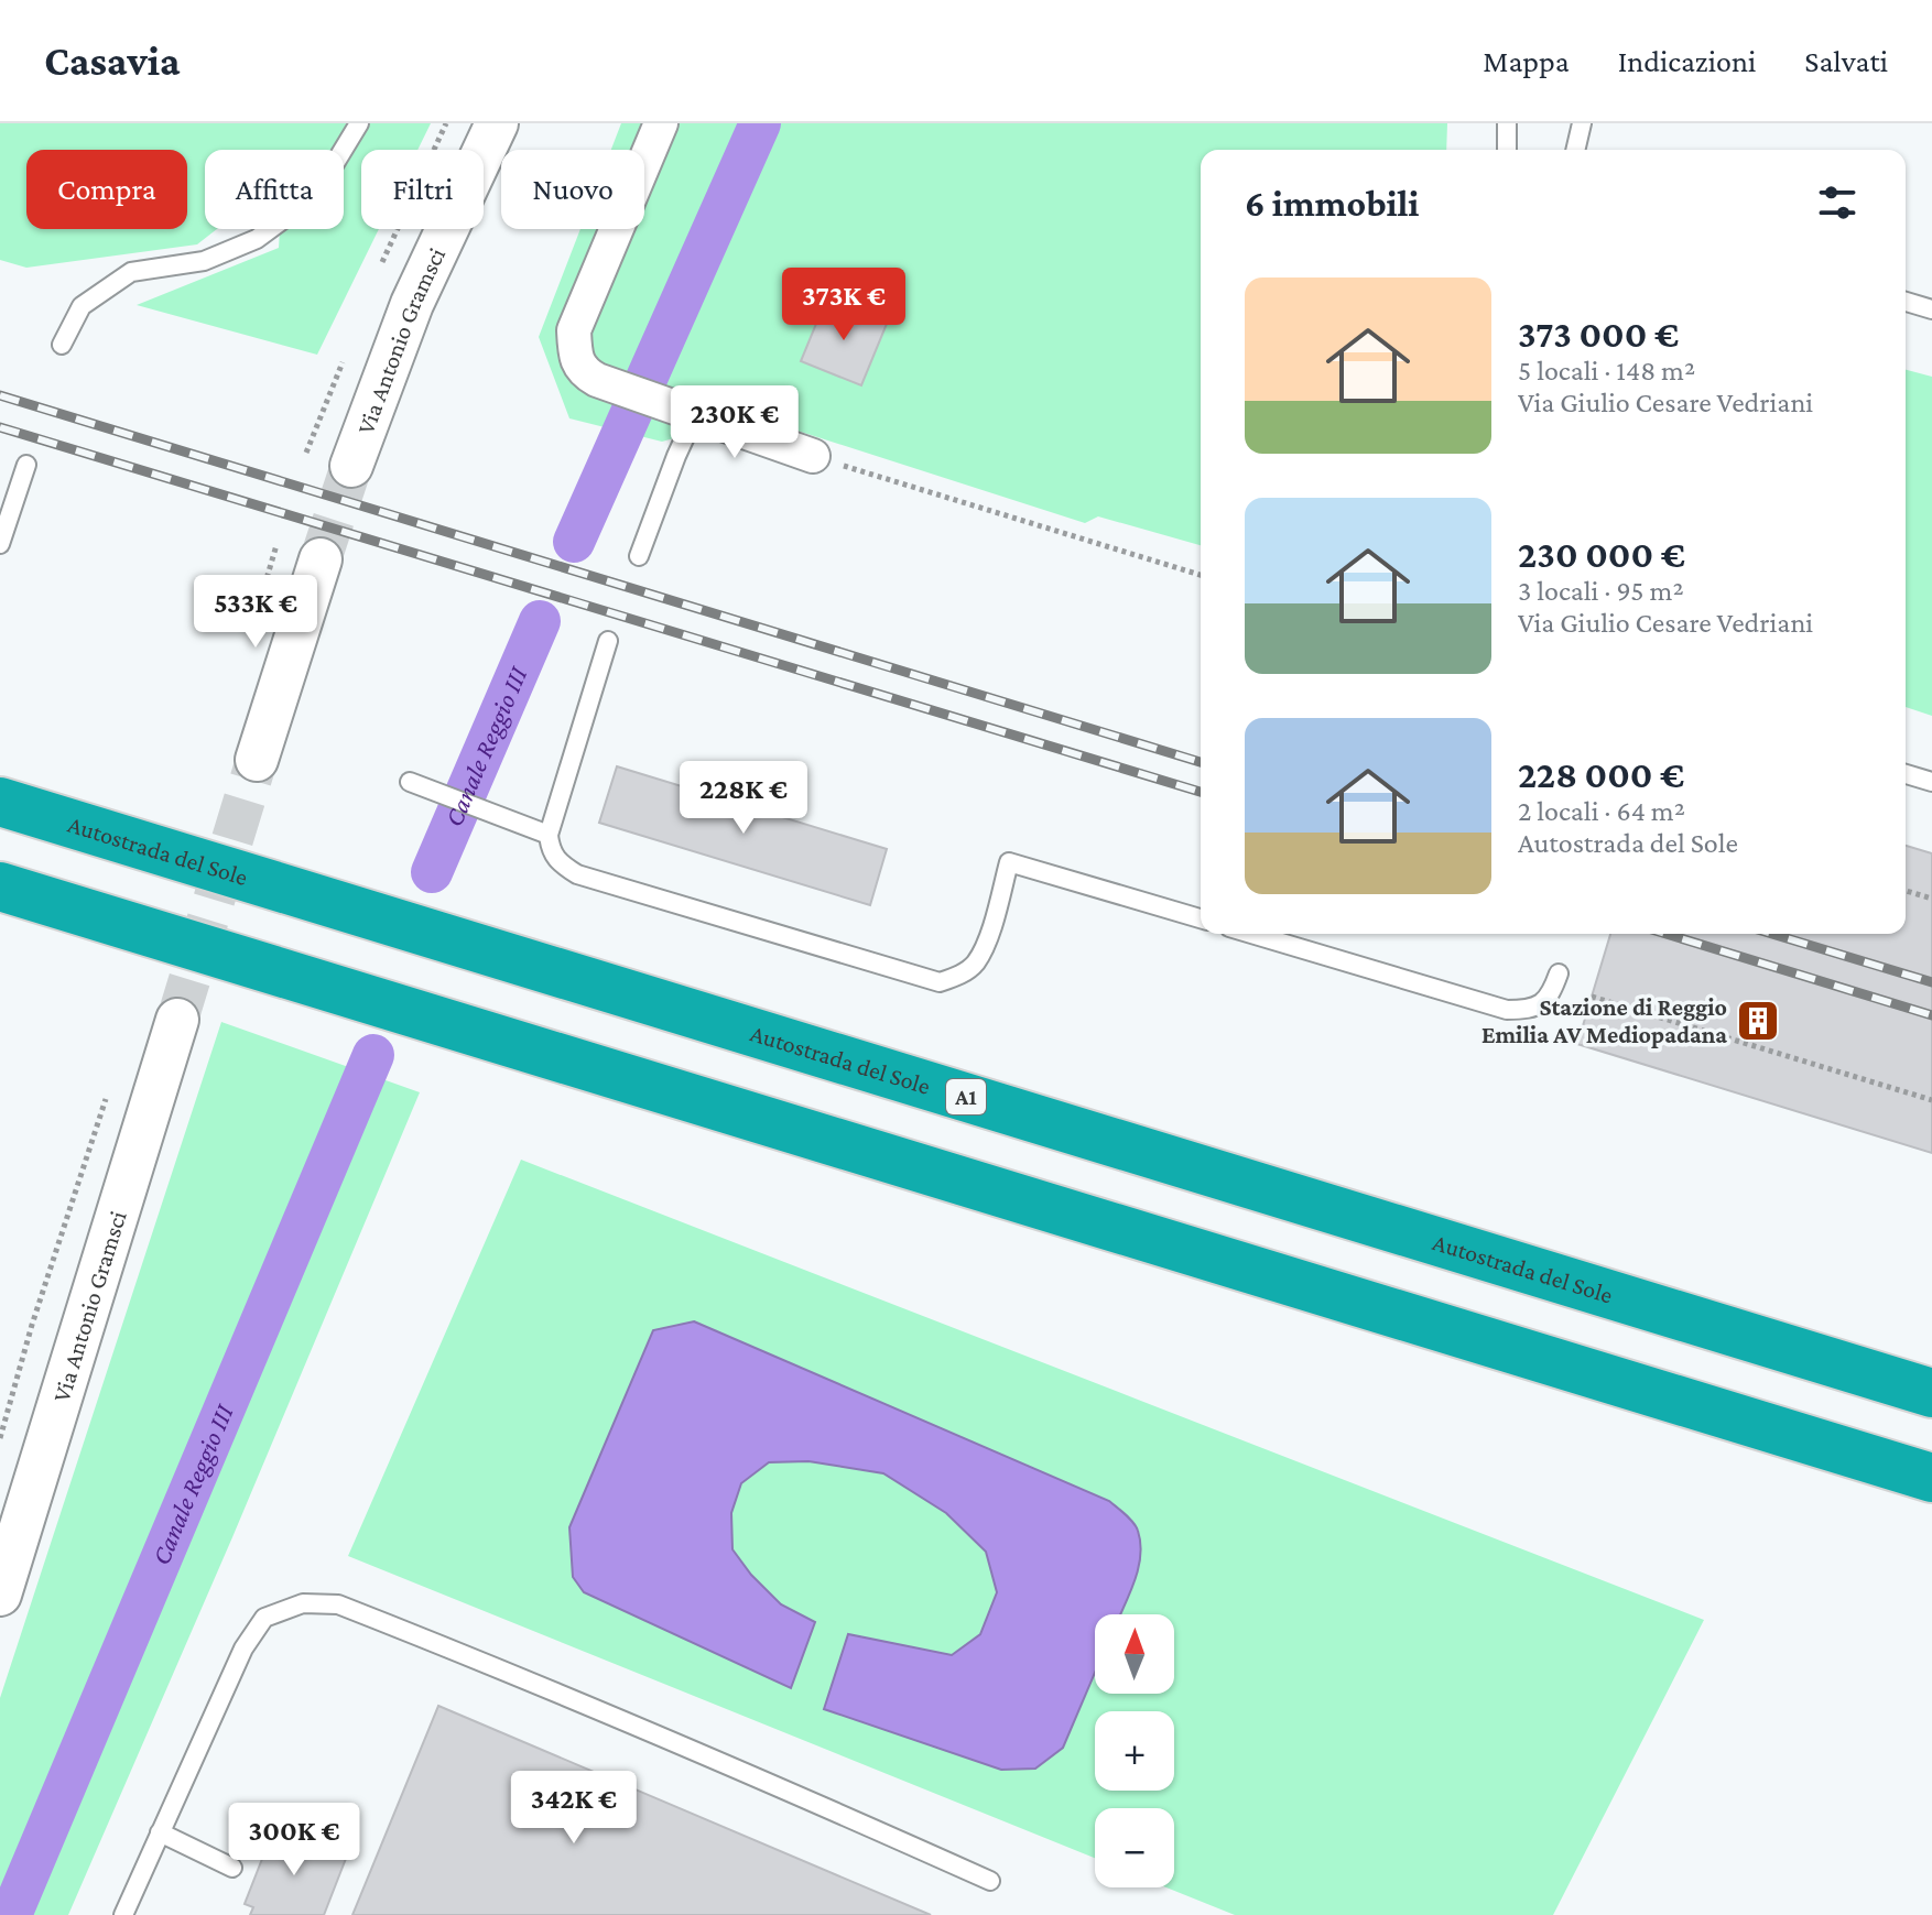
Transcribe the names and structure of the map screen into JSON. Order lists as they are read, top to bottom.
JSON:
{
  "streets": {
    "highway": ["Autostrada del Sole", "A1"],
    "street": ["Via Antonio Gramsci"]
  },
  "water": ["Canale Reggio III"],
  "places": {
    "building": ["Stazione di Reggio Emilia AV Mediopadana"]
  },
  "north": "top",
  "page": {
    "header": "Casavia",
    "nav": ["Mappa", "Indicazioni", "Salvati"],
    "chip": [
      "Compra",
      "Affitta",
      "Filtri",
      "Nuovo"
    ],
    "heading": "6 immobili",
    "list": [
      {
        "name": "373 000 €",
        "note": "5 locali · 148 m² · Via Giulio Cesare Vedriani"
      },
      {
        "name": "230 000 €",
        "note": "3 locali · 95 m² · Via Giulio Cesare Vedriani"
      },
      {
        "name": "228 000 €",
        "note": "2 locali · 64 m² · Autostrada del Sole"
      }
    ],
    "price": [
      "373K €",
      "230K €",
      "533K €",
      "228K €",
      "342K €",
      "300K €"
    ],
    "map_buttons": ["+", "−"]
  }
}
